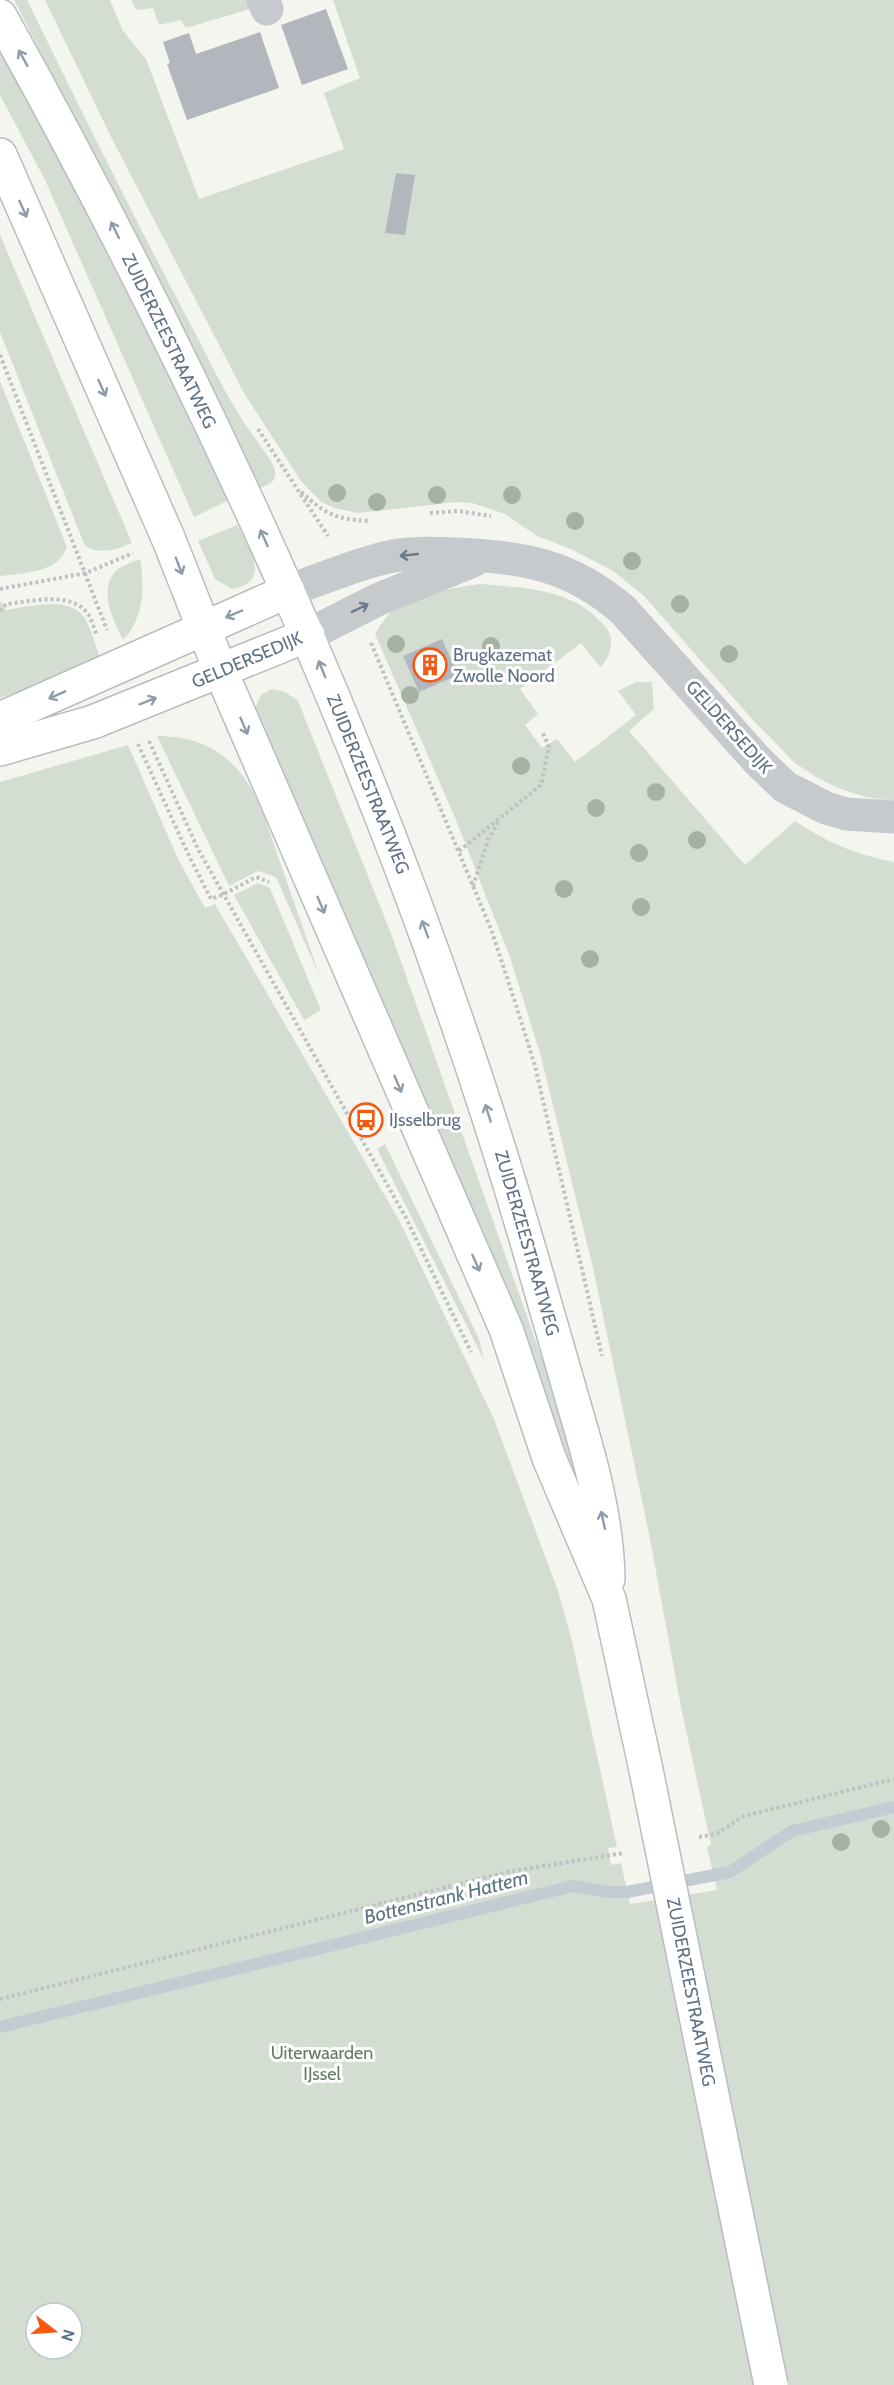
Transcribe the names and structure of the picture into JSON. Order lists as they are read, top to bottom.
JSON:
{
  "streets": {
    "main road": ["ZUIDERZEESTRAATWEG", "GELDERSEDIJK"]
  },
  "crossings": [
    ["ZUIDERZEESTRAATWEG", "GELDERSEDIJK"]
  ],
  "water": ["Bottenstrank Hattem"],
  "parks": ["Uiterwaarden IJssel"],
  "places": {
    "building": ["Brugkazemat Zwolle Noord"],
    "bus stop": ["IJsselbrug"]
  },
  "north": "right"
}
